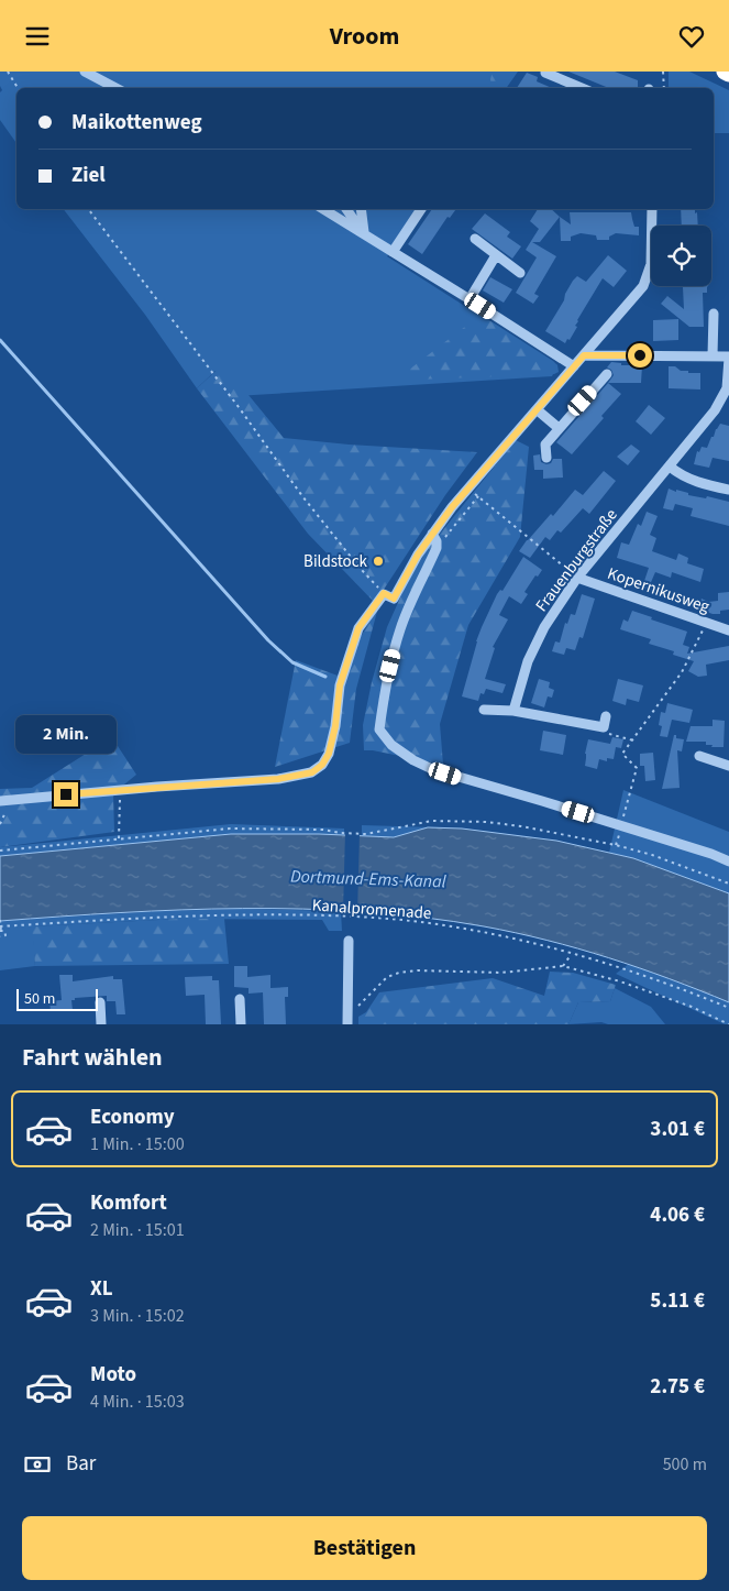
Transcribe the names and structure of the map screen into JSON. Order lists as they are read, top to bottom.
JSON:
{
  "streets": {
    "street": ["Frauenburgstraße", "Kopernikusweg"],
    "path": ["Kanalpromenade"]
  },
  "crossings": [
    ["Frauenburgstraße", "Kopernikusweg"]
  ],
  "water": ["Dortmund-Ems-Kanal"],
  "places": ["Bildstock"],
  "scale_bar": "50 m",
  "page": {
    "header": "Vroom",
    "banner": ["Maikottenweg", "Ziel"],
    "bubble": "2 Min.",
    "scale": "50 m",
    "heading": "Fahrt wählen",
    "list": [
      {
        "name": "Economy",
        "note": "1 Min. · 15:00",
        "value": "3.01 €"
      },
      {
        "name": "Komfort",
        "note": "2 Min. · 15:01",
        "value": "4.06 €"
      },
      {
        "name": "XL",
        "note": "3 Min. · 15:02",
        "value": "5.11 €"
      },
      {
        "name": "Moto",
        "note": "4 Min. · 15:03",
        "value": "2.75 €"
      }
    ],
    "pay": ["Bar", "500 m"],
    "buttons": "Bestätigen"
  }
}
